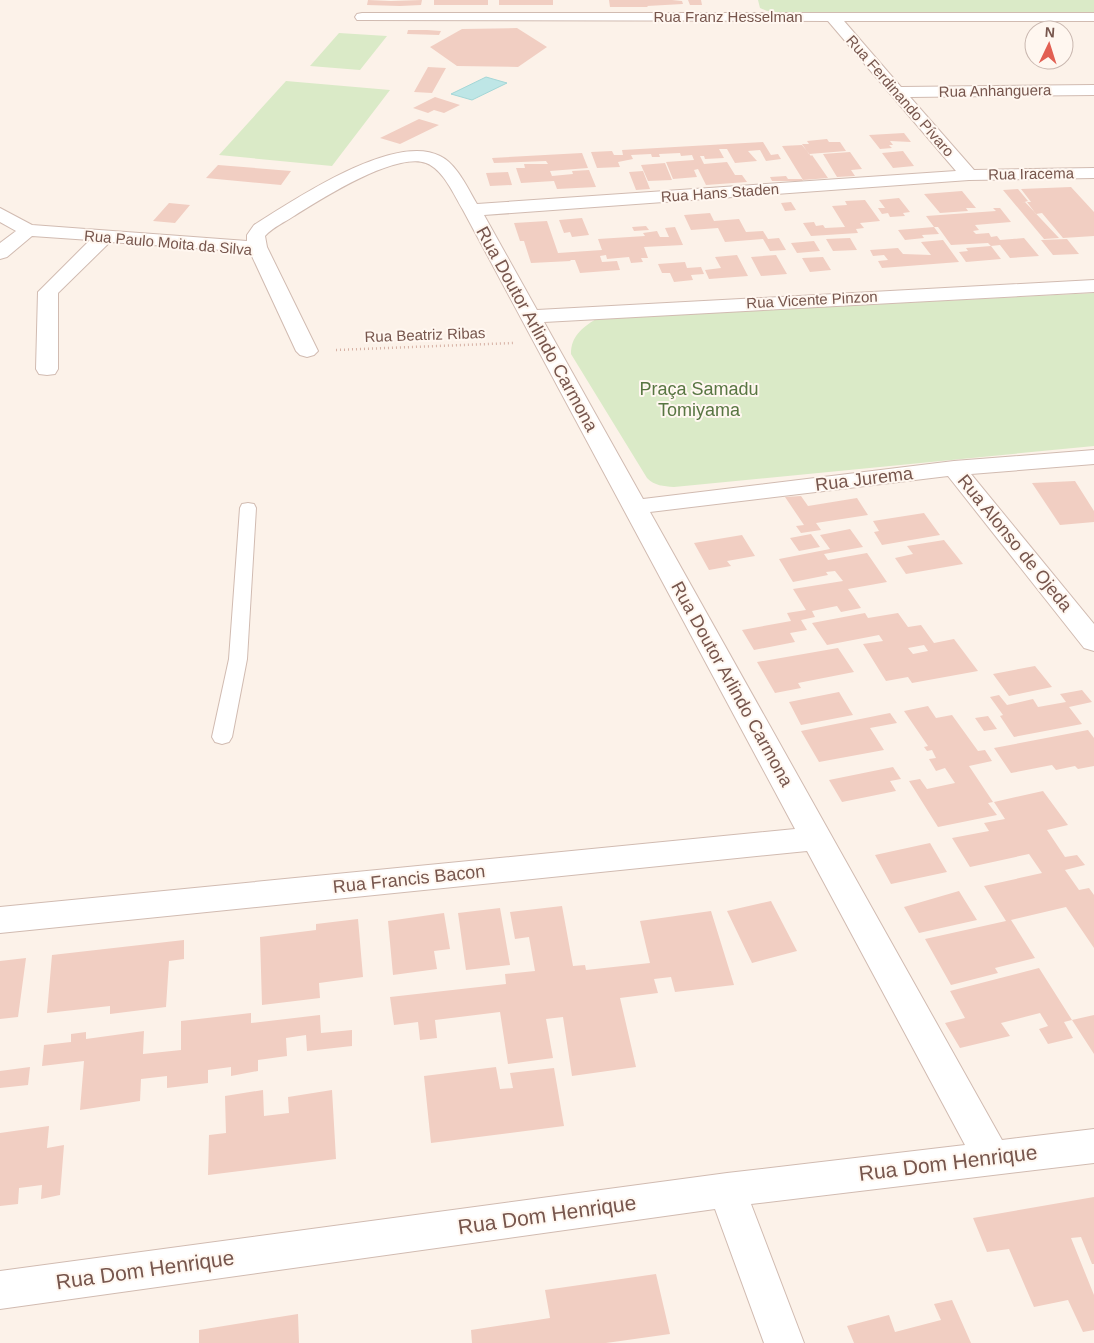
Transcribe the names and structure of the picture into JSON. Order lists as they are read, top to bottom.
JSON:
{
  "streets": {
    "street": [
      "Rua Franz Hesselman",
      "Rua Anhanguera",
      "Rua Ferdinando Pívaro",
      "Rua Iracema",
      "Rua Hans Staden",
      "Rua Paulo Moita da Silva",
      "Rua Vicente Pinzon",
      "Rua Doutor Arlindo Carmona",
      "Rua Jurema",
      "Rua Alonso de Ojeda",
      "Rua Francis Bacon",
      "Rua Dom Henrique"
    ],
    "path": ["Rua Beatriz Ribas"]
  },
  "crossings": [
    ["Rua Franz Hesselman", "Rua Ferdinando Pívaro"],
    ["Rua Anhanguera", "Rua Ferdinando Pívaro"],
    ["Rua Ferdinando Pívaro", "Rua Iracema"],
    ["Rua Ferdinando Pívaro", "Rua Hans Staden"],
    ["Rua Iracema", "Rua Hans Staden"],
    ["Rua Hans Staden", "Rua Doutor Arlindo Carmona"],
    ["Rua Paulo Moita da Silva", "Rua Doutor Arlindo Carmona"],
    ["Rua Paulo Moita da Silva", "Rua Beatriz Ribas"],
    ["Rua Vicente Pinzon", "Rua Doutor Arlindo Carmona"],
    ["Rua Doutor Arlindo Carmona", "Rua Beatriz Ribas"],
    ["Rua Doutor Arlindo Carmona", "Rua Jurema"],
    ["Rua Doutor Arlindo Carmona", "Rua Francis Bacon"],
    ["Rua Doutor Arlindo Carmona", "Rua Dom Henrique"],
    ["Rua Jurema", "Rua Alonso de Ojeda"]
  ],
  "parks": ["Praça Samadu Tomiyama"],
  "north": "top"
}
